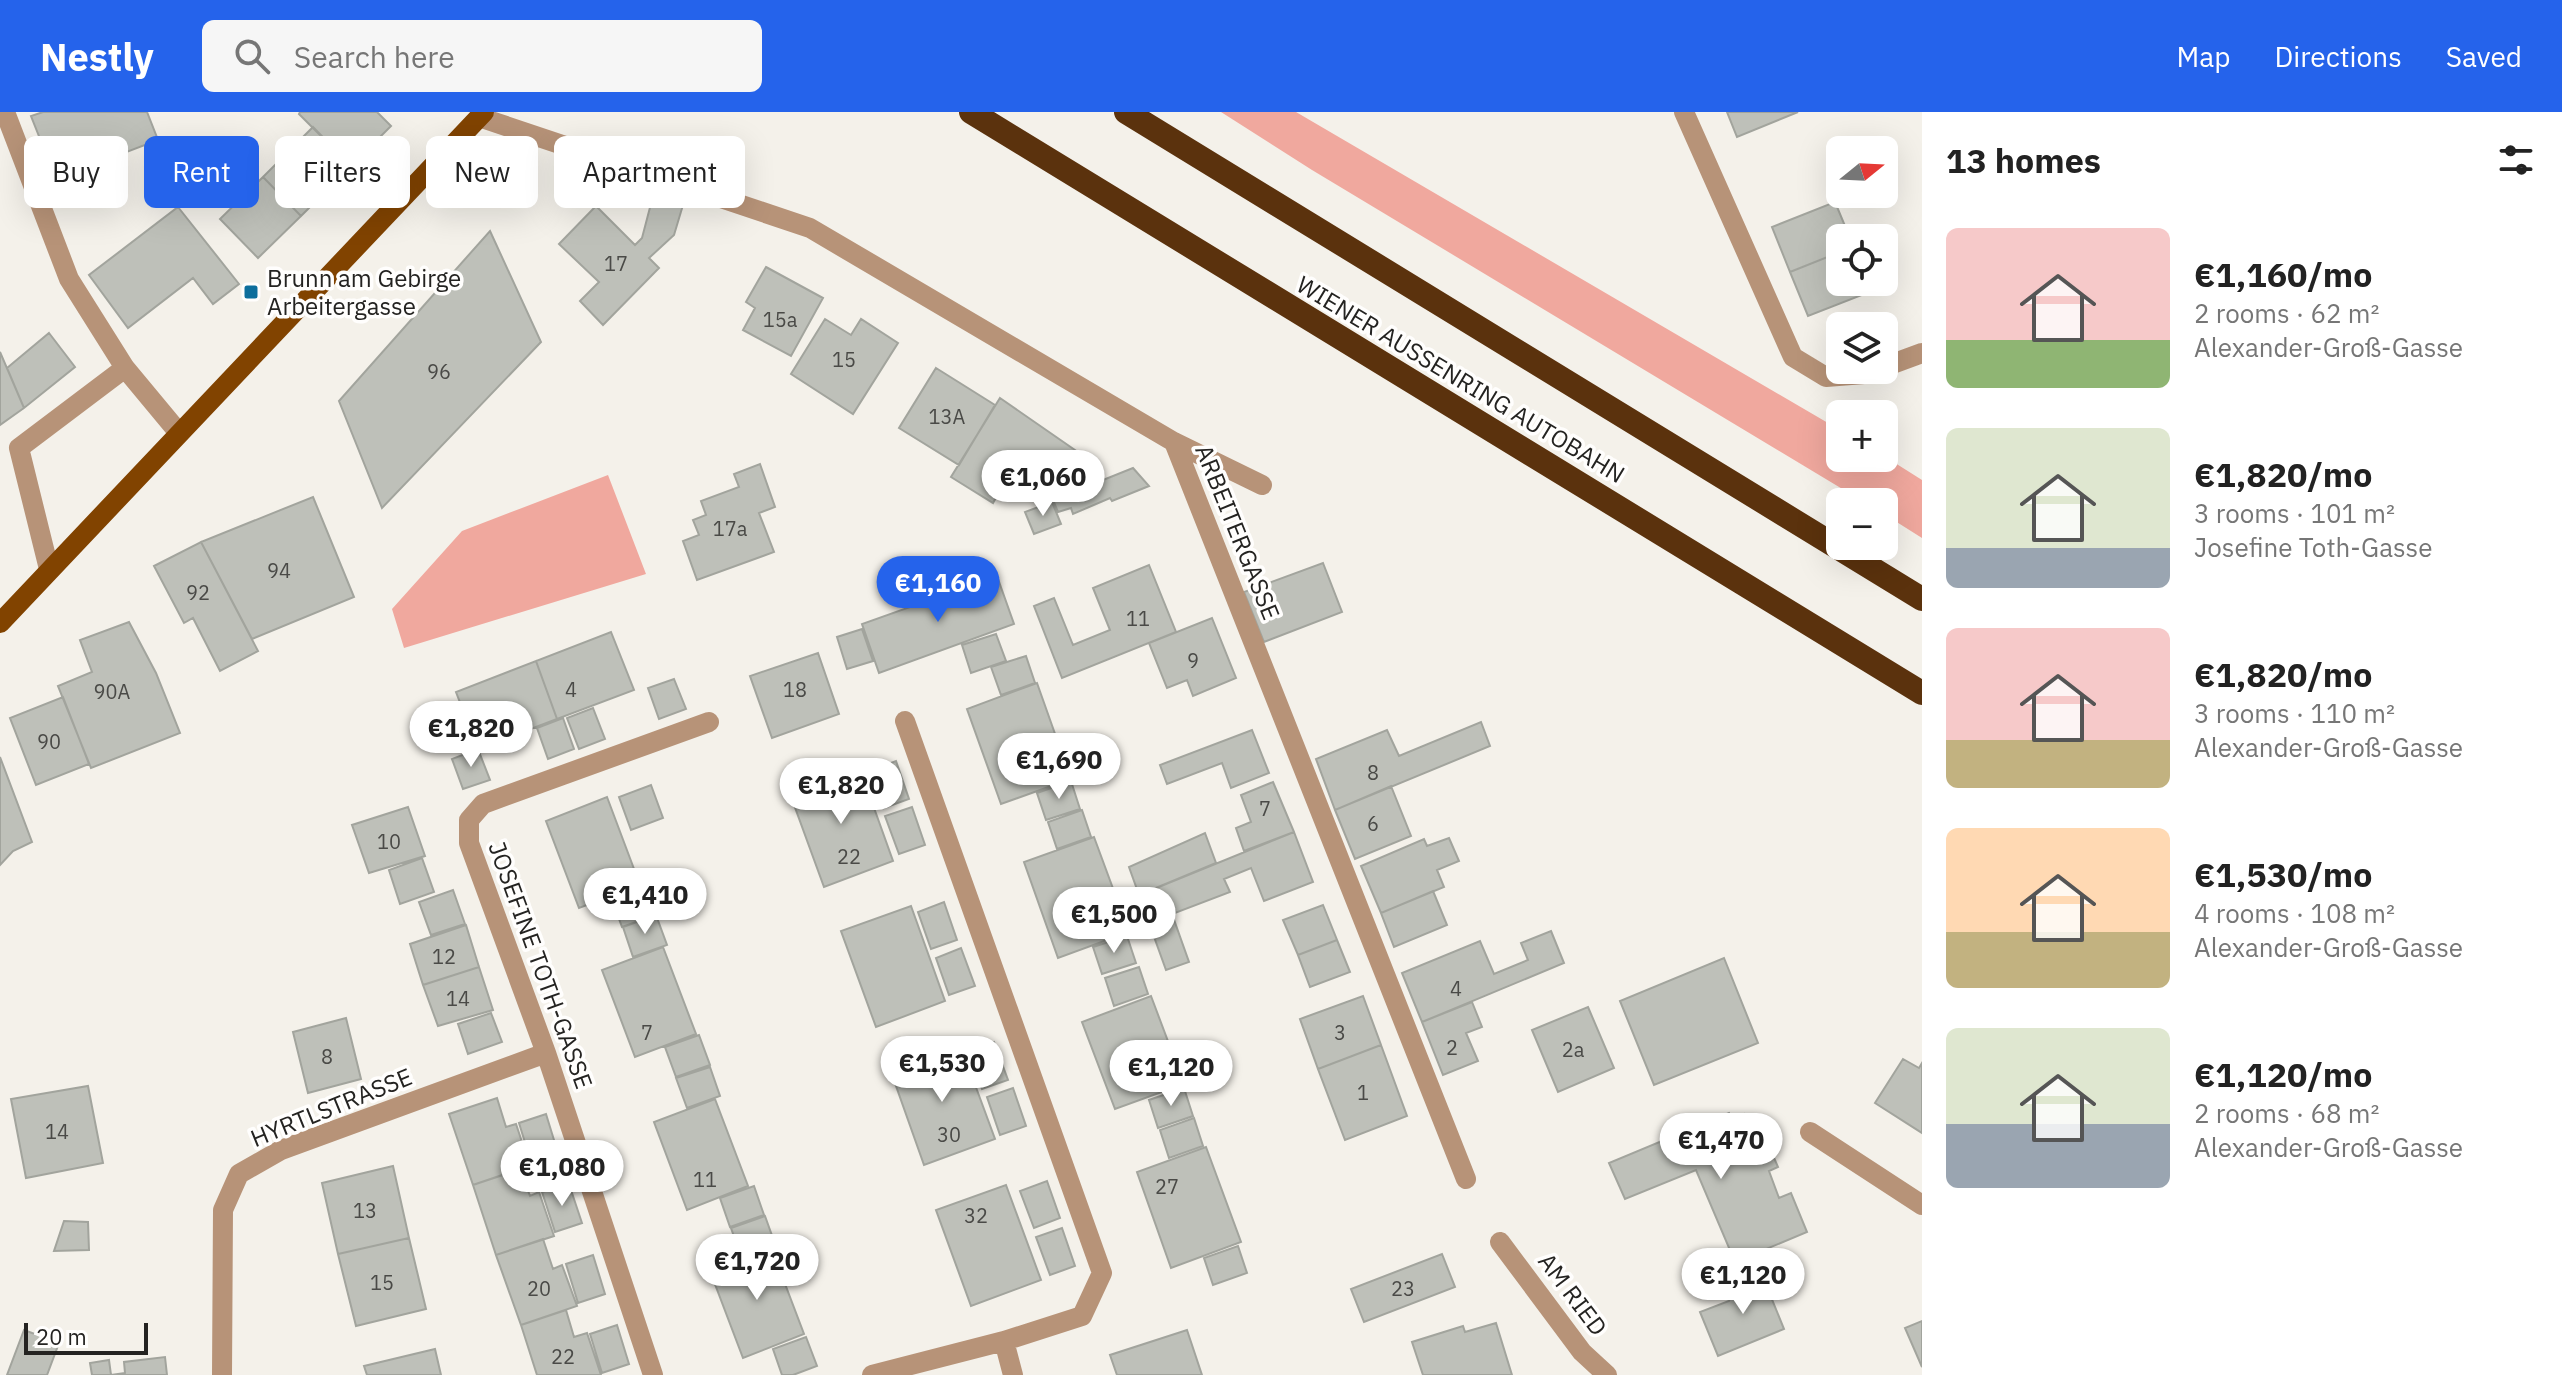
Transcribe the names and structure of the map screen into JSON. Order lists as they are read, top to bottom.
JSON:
{
  "streets": {
    "highway": ["WIENER AUSSENRING AUTOBAHN"],
    "street": [
      "ARBEITERGASSE",
      "JOSEFINE TOTH-GASSE",
      "HYRTLSTRASSE",
      "AM RIED"
    ]
  },
  "crossings": [
    ["JOSEFINE TOTH-GASSE", "HYRTLSTRASSE"]
  ],
  "places": {
    "transit": ["Brunn am Gebirge Arbeitergasse"]
  },
  "house_numbers": [
    "17",
    "15a",
    "15",
    "96",
    "13A",
    "17a",
    "94",
    "92",
    "11",
    "9",
    "4",
    "18",
    "90A",
    "90",
    "8",
    "7",
    "6",
    "10",
    "22",
    "12",
    "4",
    "14",
    "7",
    "3",
    "2",
    "2a",
    "8",
    "1",
    "14",
    "30",
    "11",
    "27",
    "13",
    "32",
    "15",
    "20",
    "23",
    "22"
  ],
  "scale_bar": "20 m",
  "north": "right",
  "page": {
    "header": "Nestly",
    "search": "Search here",
    "nav": ["Map", "Directions", "Saved"],
    "heading": "13 homes",
    "map_buttons": ["+", "−"],
    "chip": [
      "Buy",
      "Rent",
      "Filters",
      "New",
      "Apartment"
    ],
    "list": [
      {
        "name": "€1,160/mo",
        "note": "2 rooms · 62 m² · Alexander-Groß-Gasse"
      },
      {
        "name": "€1,820/mo",
        "note": "3 rooms · 101 m² · Josefine Toth-Gasse"
      },
      {
        "name": "€1,820/mo",
        "note": "3 rooms · 110 m² · Alexander-Groß-Gasse"
      },
      {
        "name": "€1,530/mo",
        "note": "4 rooms · 108 m² · Alexander-Groß-Gasse"
      },
      {
        "name": "€1,120/mo",
        "note": "2 rooms · 68 m² · Alexander-Groß-Gasse"
      }
    ],
    "price": [
      "€1,060",
      "€1,160",
      "€1,820",
      "€1,690",
      "€1,820",
      "€1,410",
      "€1,500",
      "€1,530",
      "€1,120",
      "€1,470",
      "€1,080",
      "€1,720",
      "€1,120"
    ],
    "scale": "20 m"
  }
}
